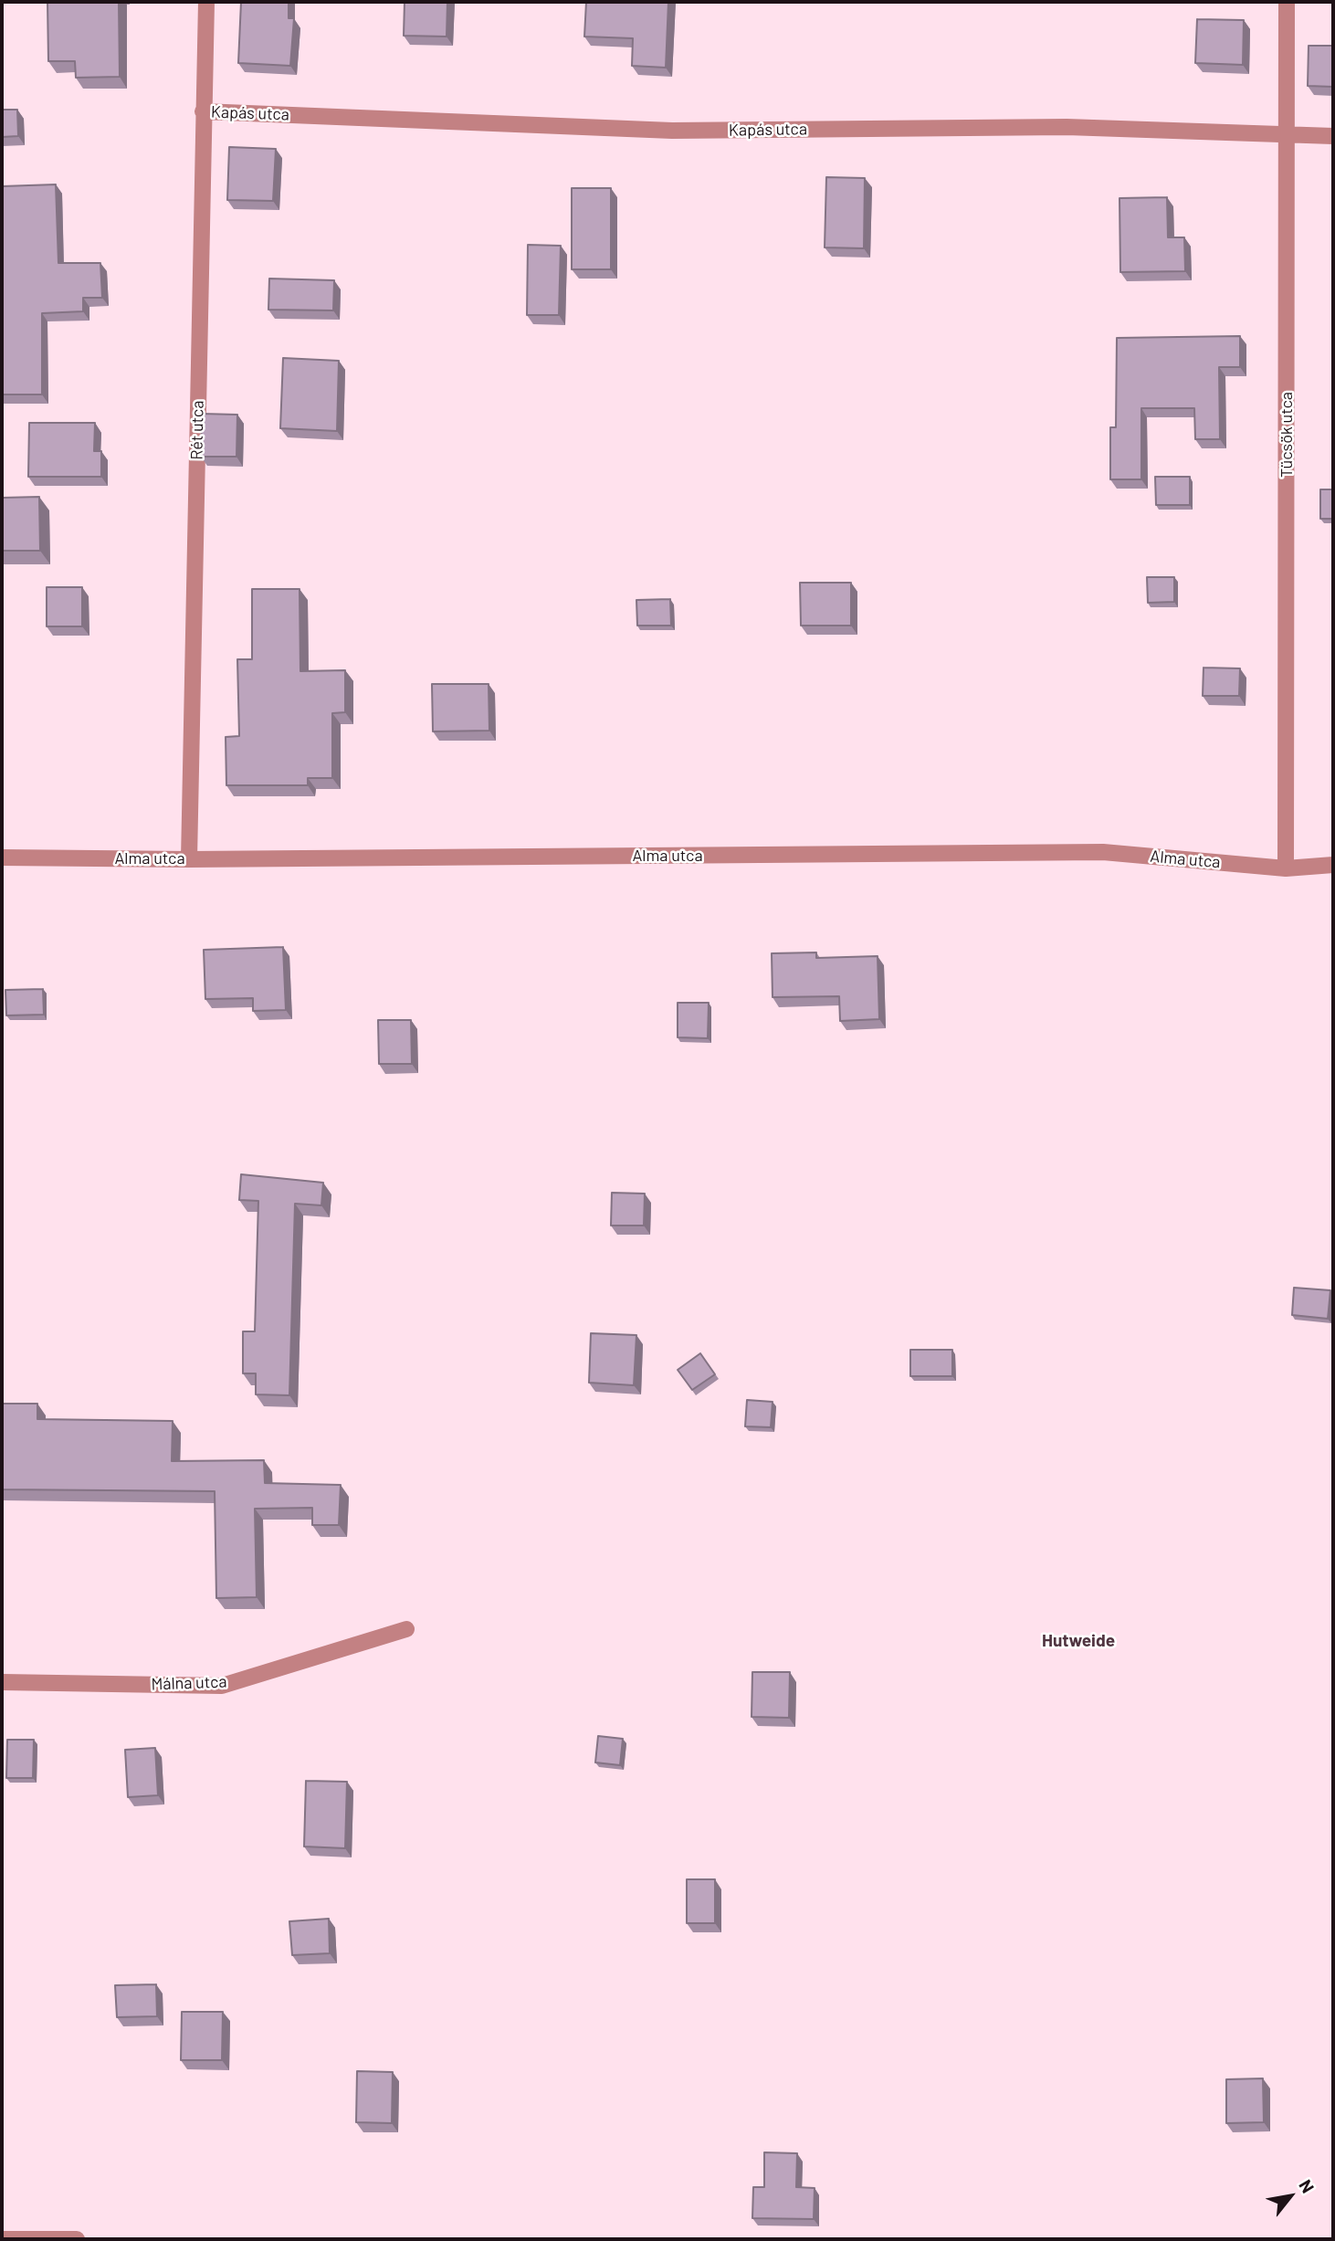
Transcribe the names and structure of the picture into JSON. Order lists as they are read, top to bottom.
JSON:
{
  "streets": {
    "street": [
      "Kapás utca",
      "Rét utca",
      "Tücsök utca",
      "Alma utca",
      "Málna utca"
    ]
  },
  "crossings": [
    ["Kapás utca", "Rét utca"],
    ["Kapás utca", "Tücsök utca"],
    ["Rét utca", "Alma utca"],
    ["Tücsök utca", "Alma utca"]
  ],
  "districts": ["Hutweide"],
  "north": "top right"
}
